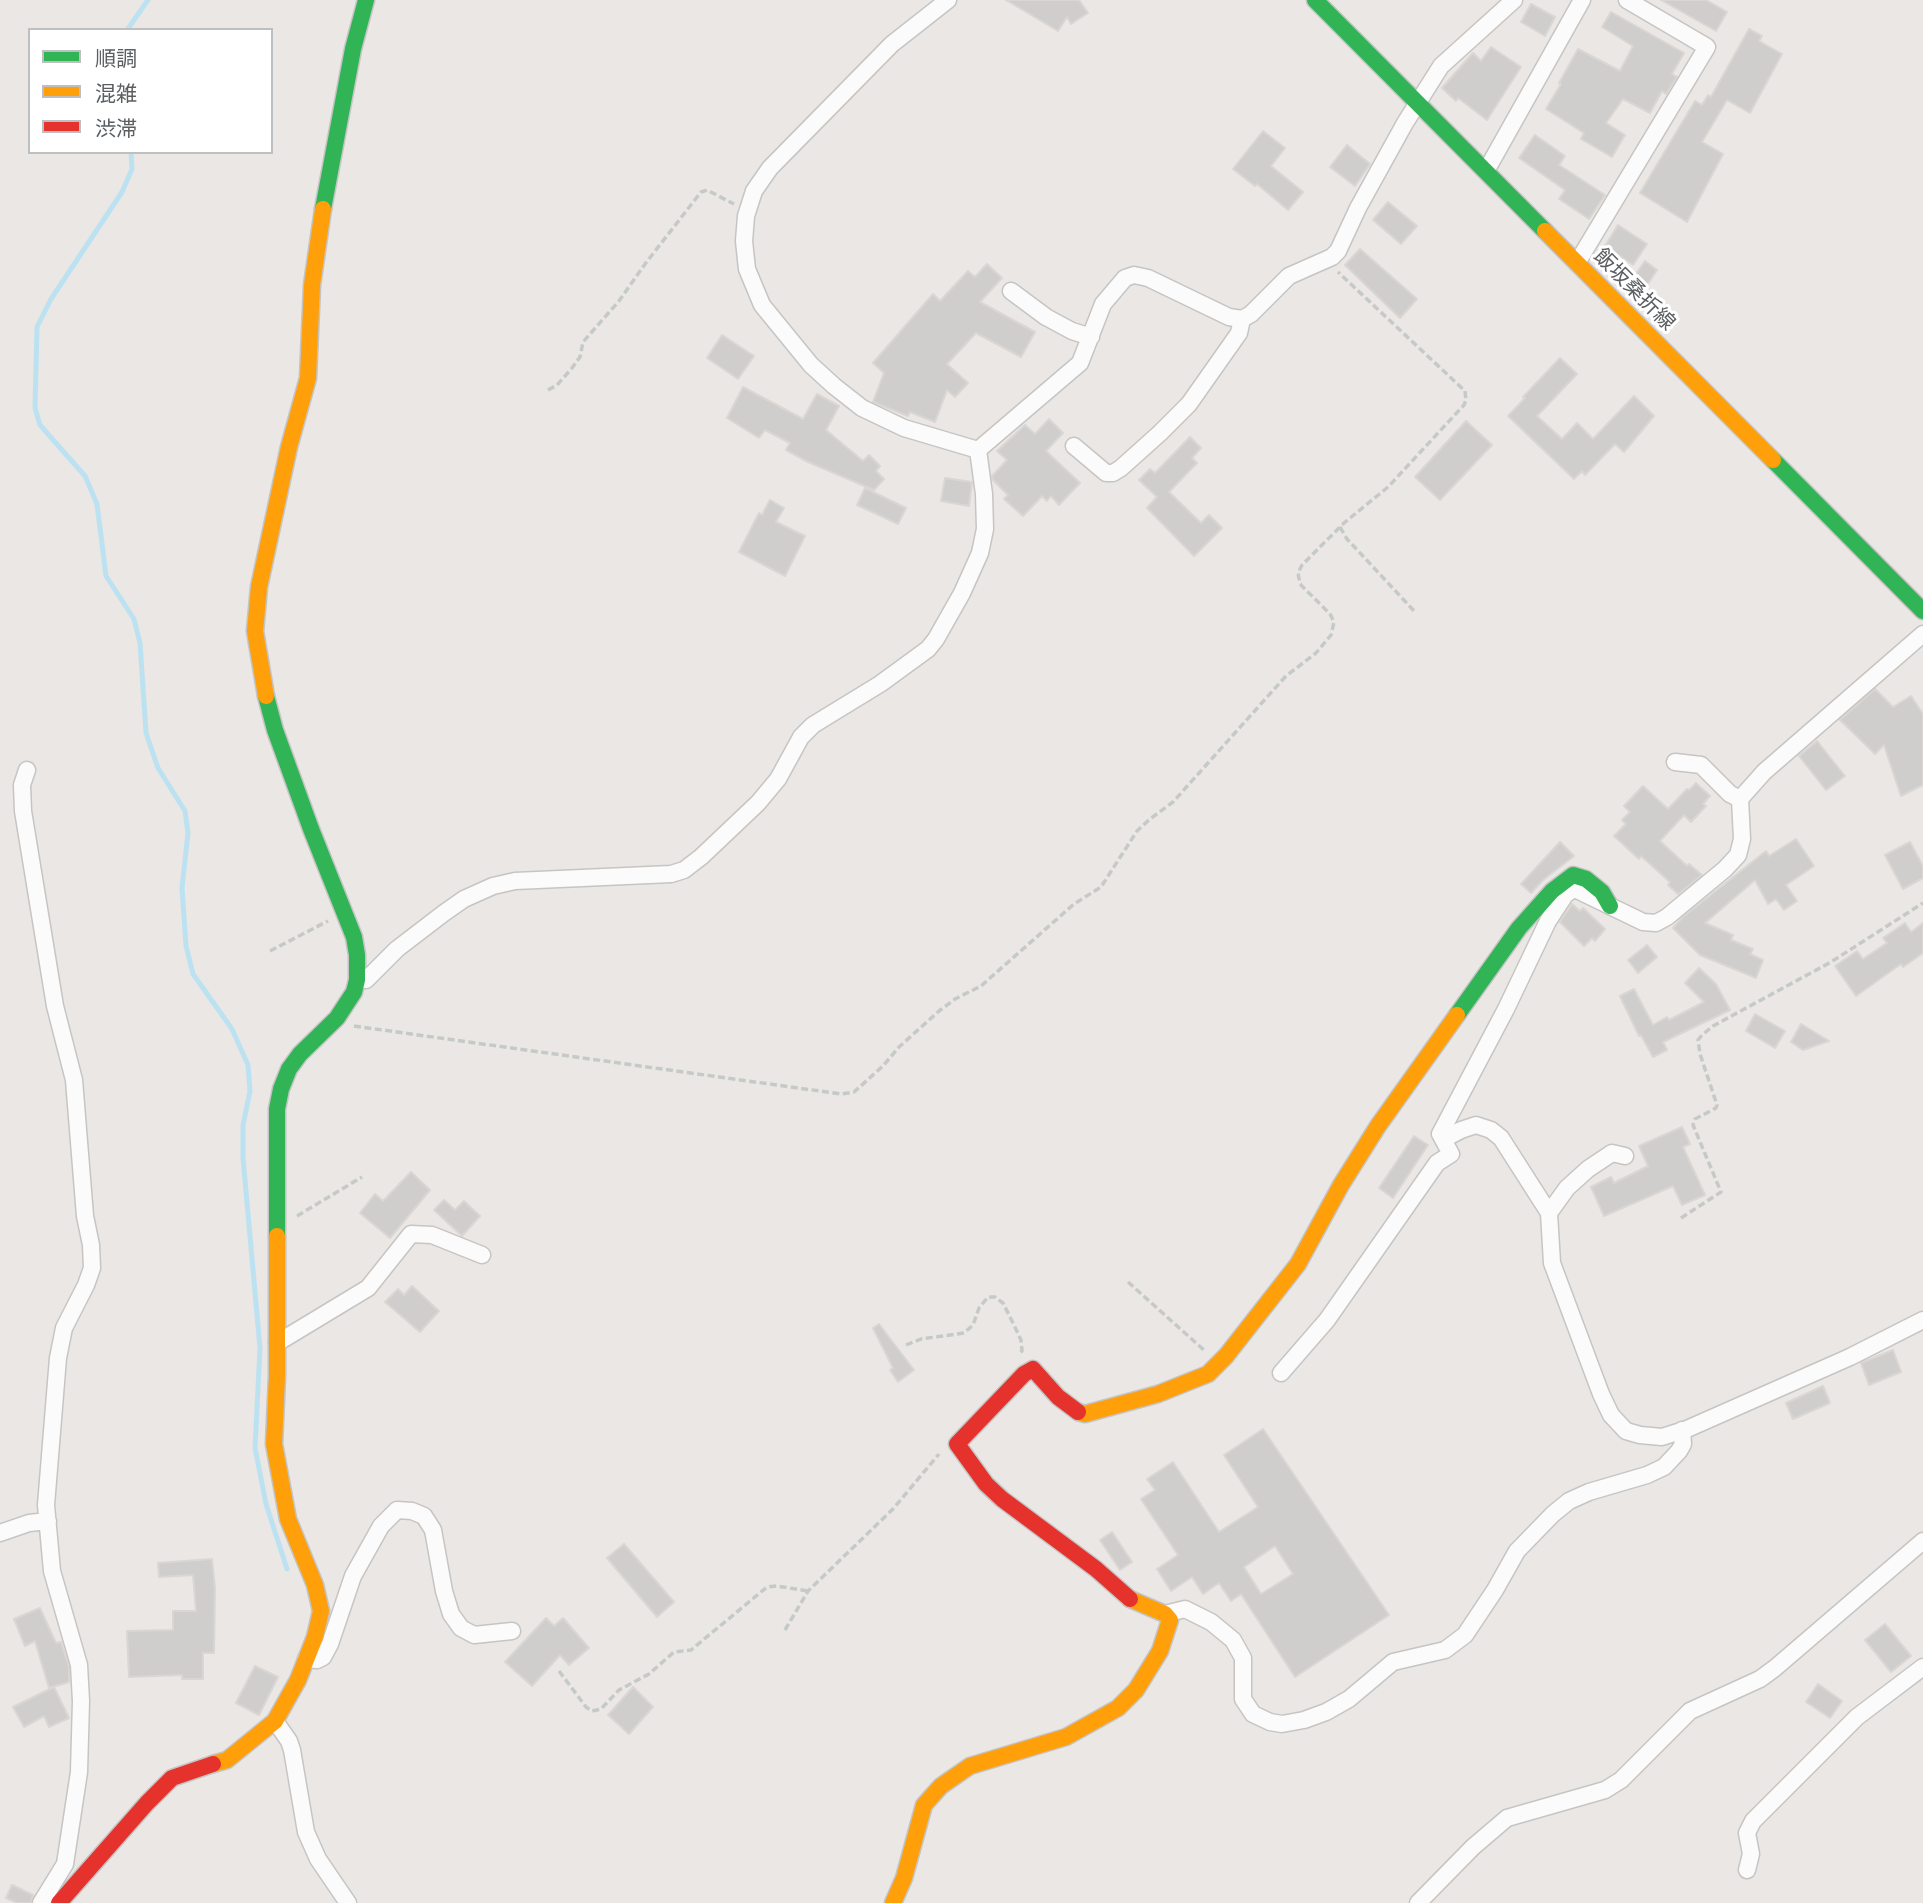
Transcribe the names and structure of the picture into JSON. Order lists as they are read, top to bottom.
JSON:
{
  "streets": {
    "street": ["飯坂桑折線"]
  },
  "legend": ["順調", "混雑", "渋滞"]
}
